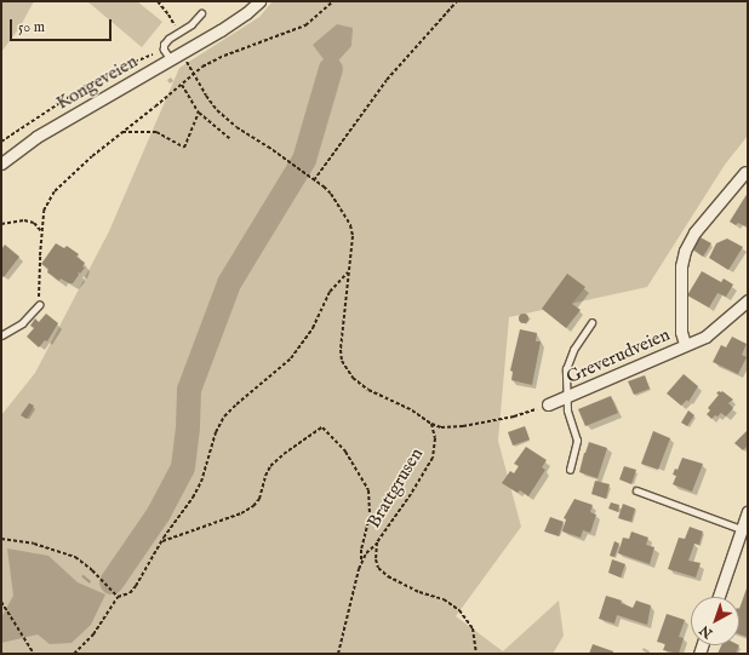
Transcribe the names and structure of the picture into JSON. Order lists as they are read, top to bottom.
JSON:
{
  "streets": {
    "street": ["Kongeveien", "Greverudveien"],
    "path": ["Brattgrusen"]
  },
  "scale_bar": "50 m",
  "north": "bottom left"
}
